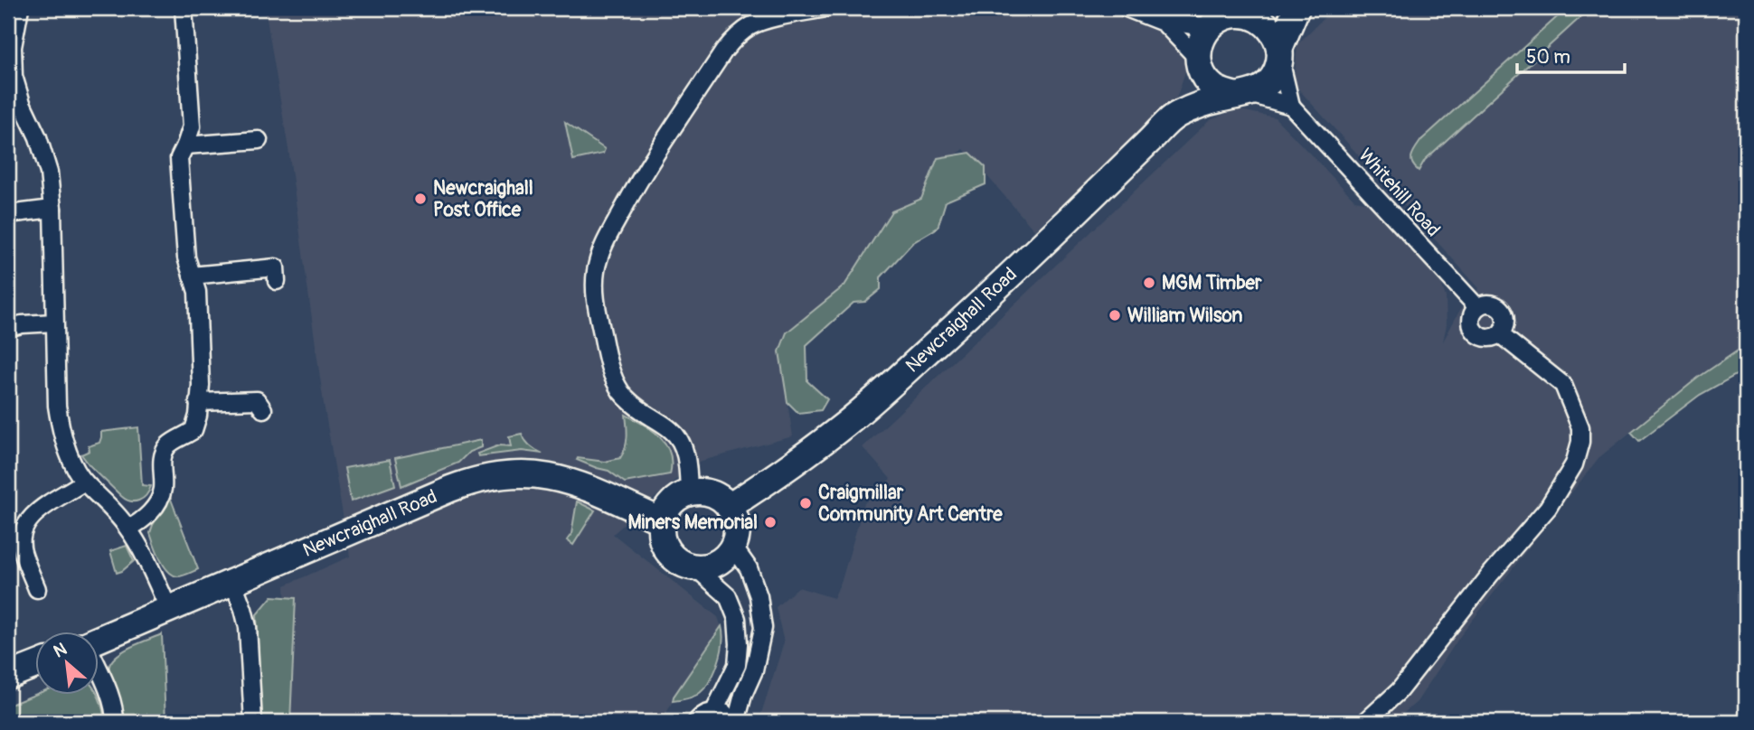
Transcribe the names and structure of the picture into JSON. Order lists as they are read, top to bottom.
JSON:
{
  "streets": {
    "main road": ["Newcraighall Road"],
    "street": ["Whitehill Road"]
  },
  "crossings": [
    ["Whitehill Road", "Newcraighall Road"]
  ],
  "places": [
    "Newcraighall Post Office",
    "MGM Timber",
    "William Wilson",
    "Craigmillar Community Art Centre",
    "Miners Memorial"
  ],
  "scale_bar": "50 m",
  "north": "top left"
}
